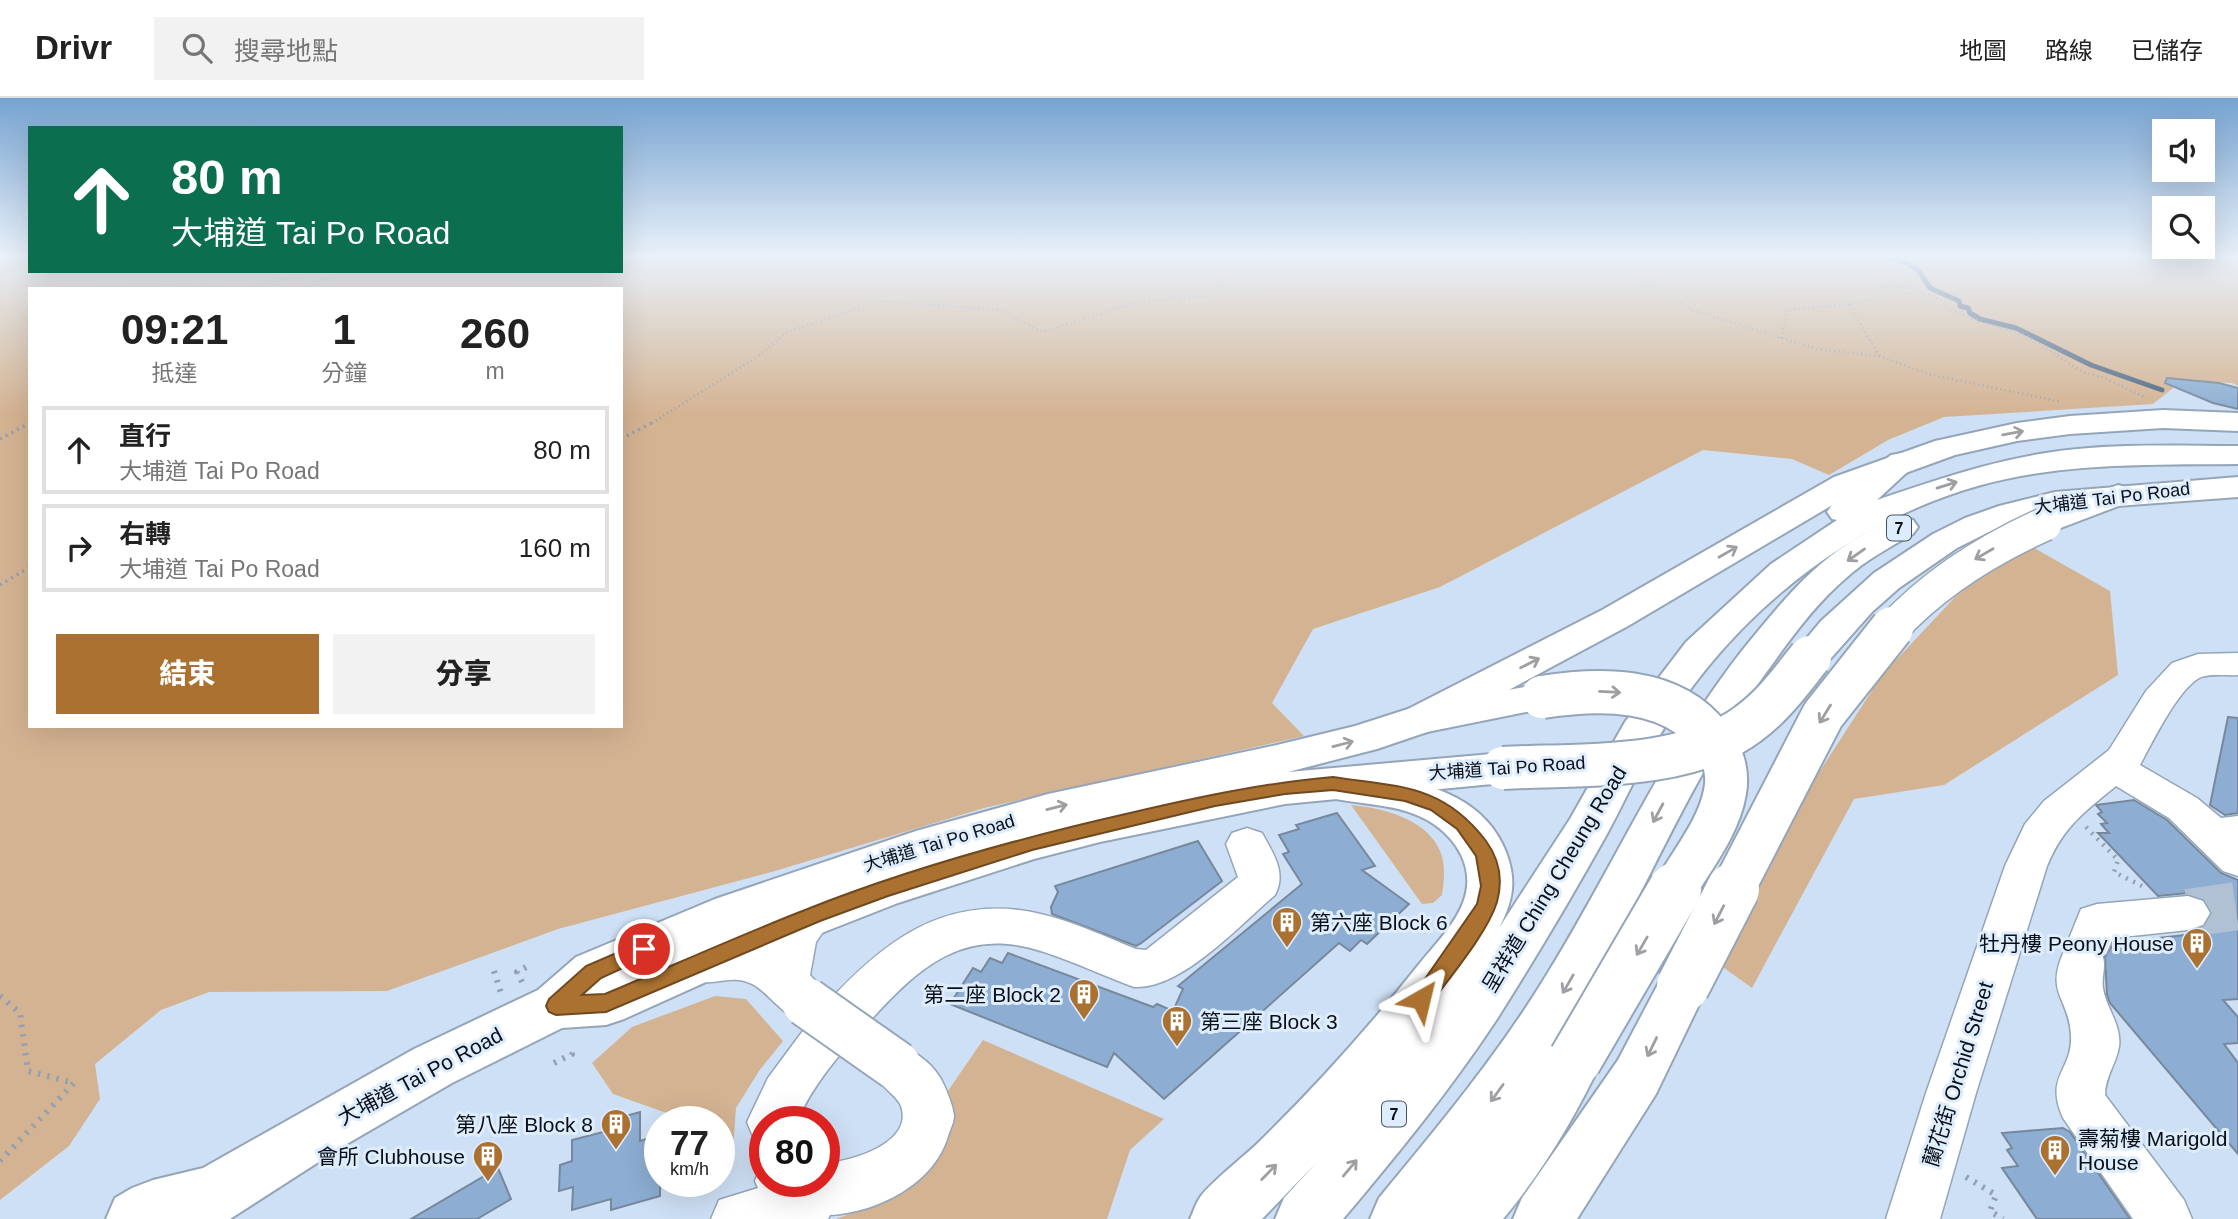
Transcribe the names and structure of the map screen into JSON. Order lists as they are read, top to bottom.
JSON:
{
  "streets": {
    "main road": ["大埔道 Tai Po Road", "7", "呈祥道 Ching Cheung Road"],
    "street": ["蘭花街 Orchid Street"]
  },
  "crossings": [
    ["7", "呈祥道 Ching Cheung Road"]
  ],
  "places": {
    "building": [
      "第六座 Block 6",
      "牡丹樓 Peony House",
      "第二座 Block 2",
      "第三座 Block 3",
      "第八座 Block 8",
      "壽菊樓 Marigold House",
      "會所 Clubhouse"
    ]
  },
  "page": {
    "header": "Drivr",
    "search": "搜尋地點",
    "nav": ["地圖", "路線", "已儲存"],
    "turn": ["80 m", "大埔道 Tai Po Road"],
    "eta": [
      "09:21",
      "抵達",
      "1",
      "分鐘",
      "260",
      "m"
    ],
    "list": [
      {
        "name": "直行",
        "note": "大埔道 Tai Po Road",
        "value": "80 m"
      },
      {
        "name": "右轉",
        "note": "大埔道 Tai Po Road",
        "value": "160 m"
      }
    ],
    "buttons": ["結束", "分享"],
    "speed": "77 km/h",
    "limit": "80"
  }
}
